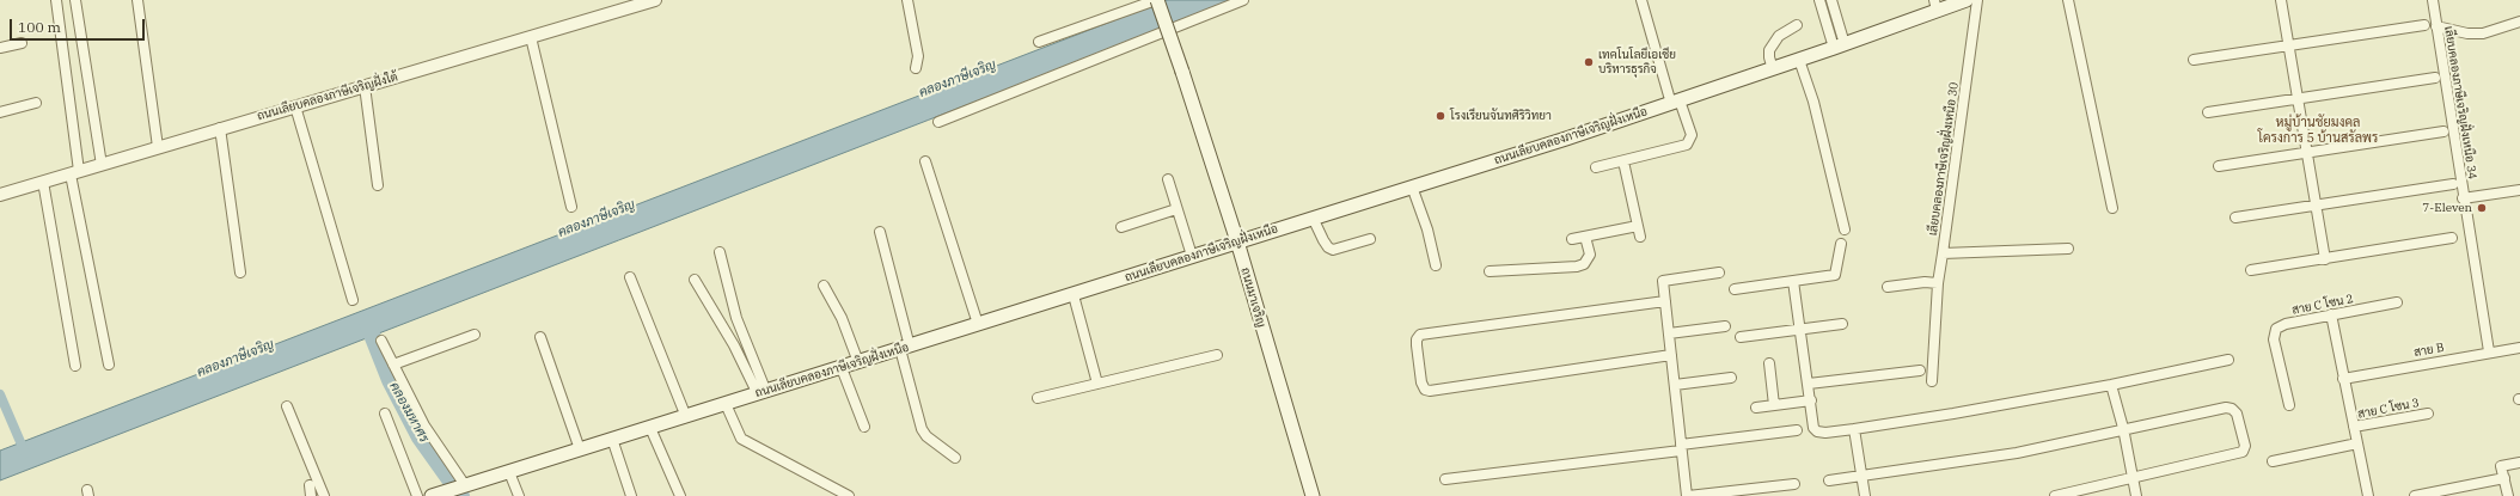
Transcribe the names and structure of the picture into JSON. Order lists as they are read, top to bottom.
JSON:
{
  "streets": {
    "main road": ["ถนนเลียบคลองภาษีเจริญฝั่งเหนือ", "ถนนมาเจริญ"],
    "street": [
      "ถนนเลียบคลองภาษีเจริญฝั่งใต้",
      "เลียบคลองภาษีเจริญฝั่งเหนือ 34",
      "เลียบคลองภาษีเจริญฝั่งเหนือ 30",
      "สาย C โซน 2",
      "สาย B",
      "สาย C โซน 3"
    ]
  },
  "crossings": [
    ["เลียบคลองภาษีเจริญฝั่งเหนือ 34", "สาย B"],
    ["ถนนเลียบคลองภาษีเจริญฝั่งเหนือ", "ถนนมาเจริญ"]
  ],
  "districts": ["หมู่บ้านชัยมงคล โครงการ 5 บ้านสรัลพร"],
  "water": ["คลองภาษีเจริญ", "คลองมหาศร"],
  "places": ["เทคโนโลยีเอเชีย บริหารธุรกิจ", "โรงเรียนจันทศิริวิทยา", "7-Eleven"],
  "scale_bar": "100 m"
}
